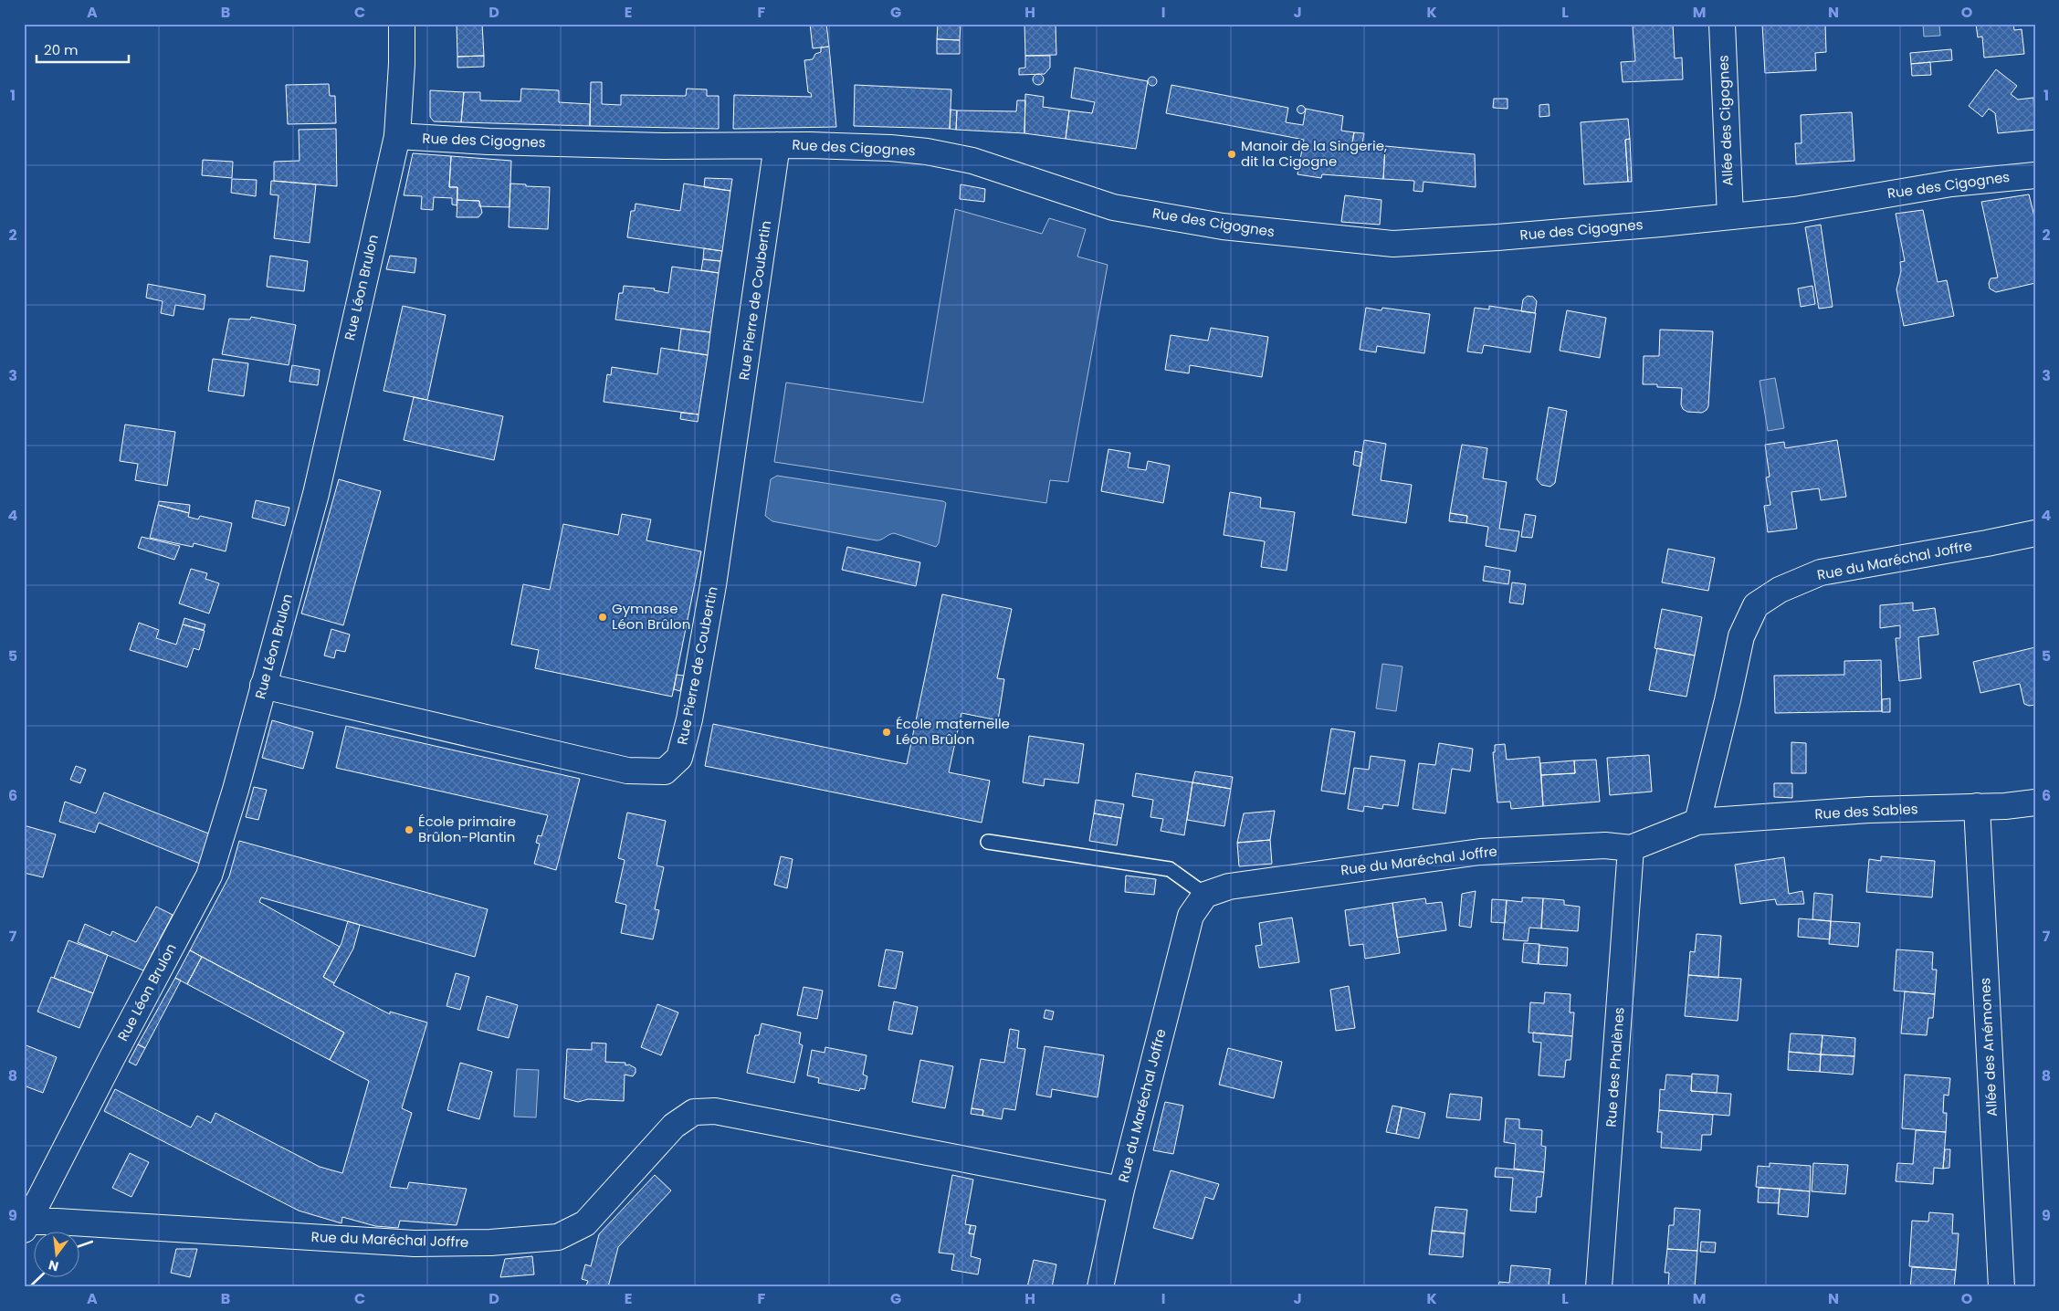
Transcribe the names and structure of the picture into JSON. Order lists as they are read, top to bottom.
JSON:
{
  "streets": {
    "street": [
      "Allée des Cigognes",
      "Rue des Cigognes",
      "Rue Léon Brulon",
      "Rue Pierre de Coubertin",
      "Rue du Maréchal Joffre",
      "Rue des Sables",
      "Allée des Anémones",
      "Rue des Phalènes"
    ]
  },
  "crossings": [
    ["Allée des Cigognes", "Rue des Cigognes"],
    ["Rue des Cigognes", "Rue Léon Brulon"],
    ["Rue des Cigognes", "Rue Pierre de Coubertin"],
    ["Rue Léon Brulon", "Rue Pierre de Coubertin"],
    ["Rue Léon Brulon", "Rue du Maréchal Joffre"],
    ["Rue du Maréchal Joffre", "Rue des Sables"],
    ["Rue du Maréchal Joffre", "Rue des Phalènes"],
    ["Rue des Sables", "Allée des Anémones"]
  ],
  "places": [
    "Manoir de la Singerie, dit la Cigogne",
    "Gymnase Léon Brûlon",
    "École maternelle Léon Brûlon",
    "École primaire Brûlon-Plantin"
  ],
  "scale_bar": "20 m",
  "north": "bottom",
  "grid": {
    "columns": [
      "A",
      "B",
      "C",
      "D",
      "E",
      "F",
      "G",
      "H",
      "I",
      "J",
      "K",
      "L",
      "M",
      "N",
      "O"
    ],
    "rows": [
      "1",
      "2",
      "3",
      "4",
      "5",
      "6",
      "7",
      "8",
      "9"
    ]
  }
}
